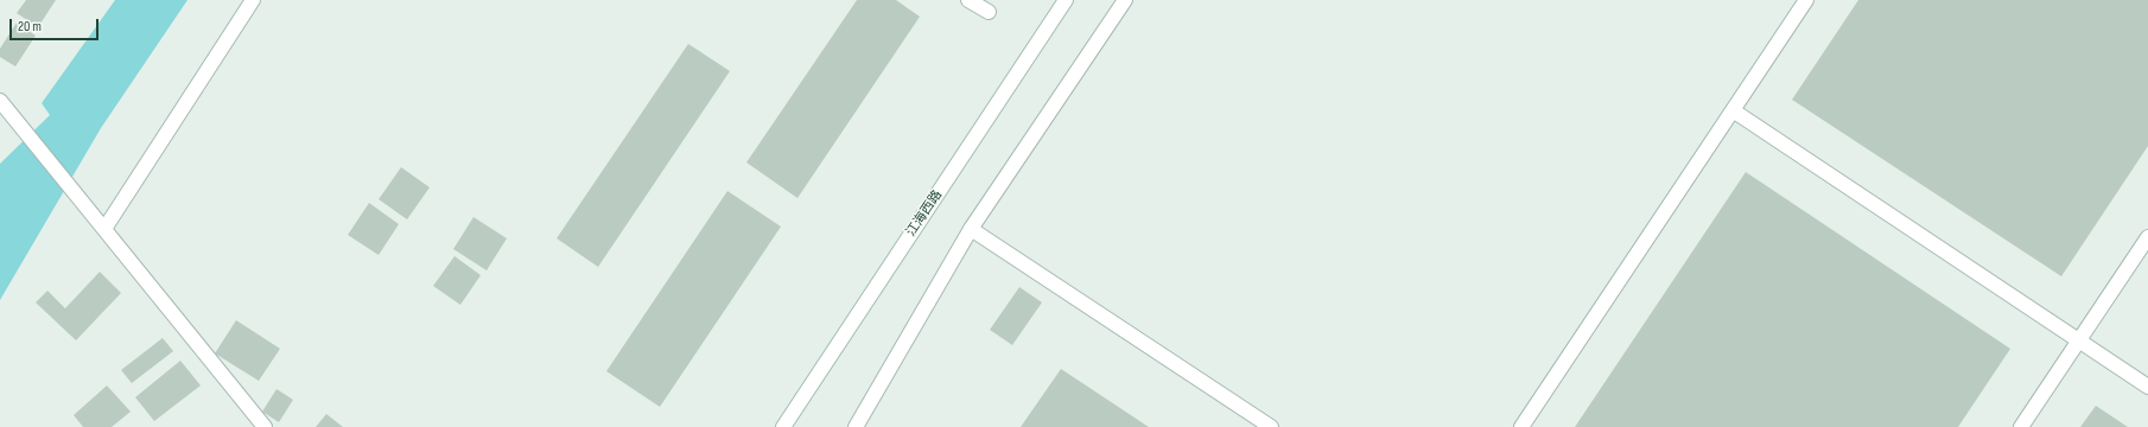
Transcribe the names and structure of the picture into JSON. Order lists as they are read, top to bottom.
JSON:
{
  "streets": {
    "street": ["江海西路"]
  },
  "scale_bar": "20 m"
}
